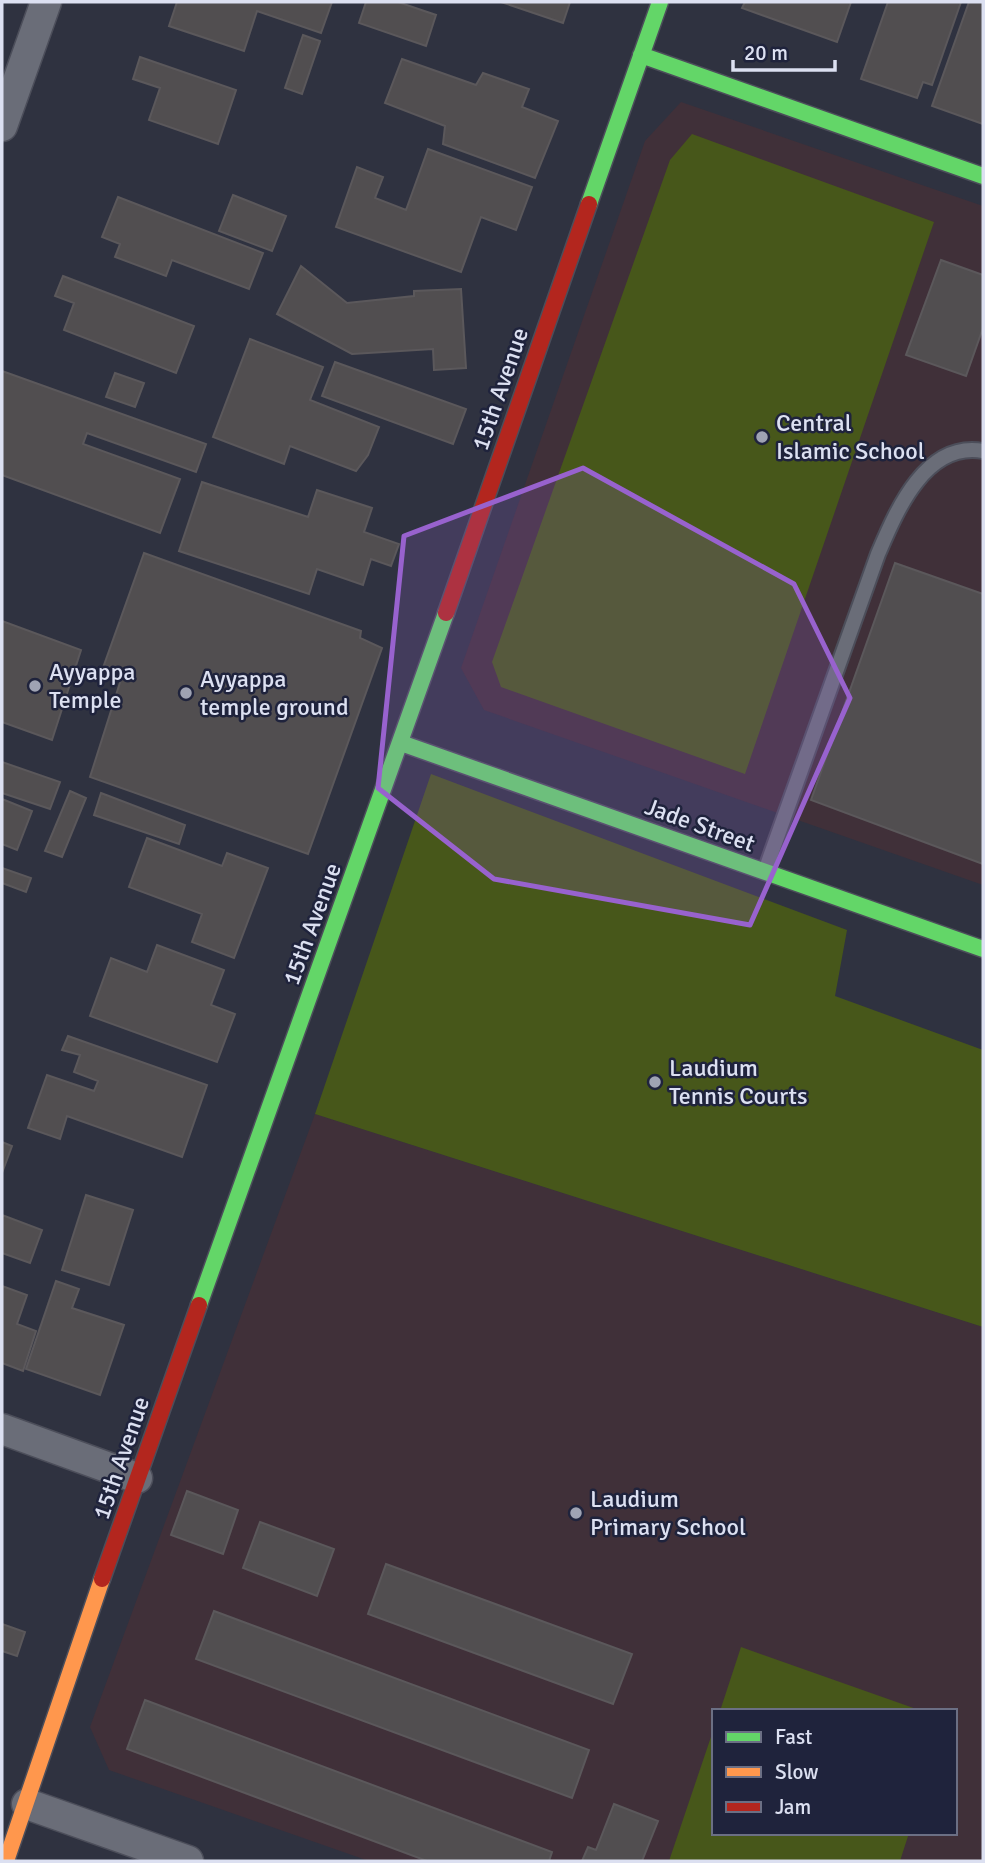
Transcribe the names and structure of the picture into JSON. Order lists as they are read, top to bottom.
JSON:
{
  "streets": {
    "street": ["15th Avenue", "Jade Street"]
  },
  "crossings": [
    ["15th Avenue", "Jade Street"]
  ],
  "places": [
    "Central Islamic School",
    "Ayyappa Temple",
    "Ayyappa temple ground",
    "Laudium Tennis Courts",
    "Laudium Primary School"
  ],
  "legend": ["Fast", "Slow", "Jam"],
  "scale_bar": "20 m"
}
